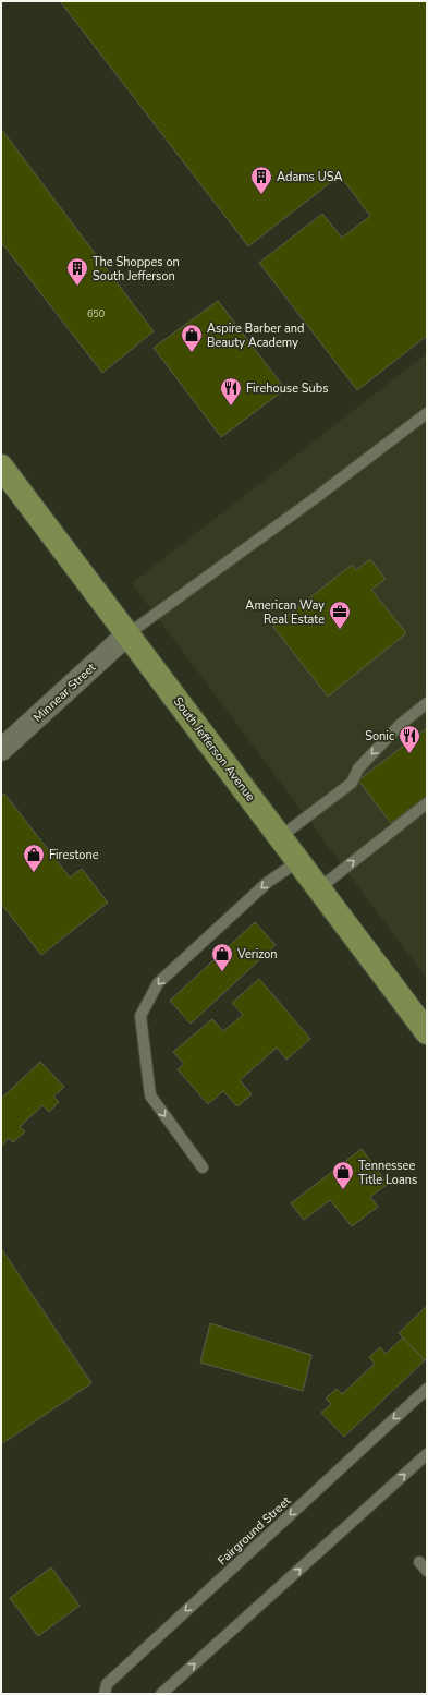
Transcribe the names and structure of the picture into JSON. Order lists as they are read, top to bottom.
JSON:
{
  "streets": {
    "main road": ["South Jefferson Avenue"],
    "street": ["Minnear Street"],
    "lane": ["Fairground Street"]
  },
  "crossings": [
    ["Minnear Street", "South Jefferson Avenue"]
  ],
  "places": {
    "building": ["Adams USA", "The Shoppes on South Jefferson"],
    "shop": [
      "Aspire Barber and Beauty Academy",
      "Firestone",
      "Verizon",
      "Tennessee Title Loans"
    ],
    "restaurant": ["Firehouse Subs", "Sonic"],
    "office": ["American Way Real Estate"]
  },
  "house_numbers": ["650"]
}
